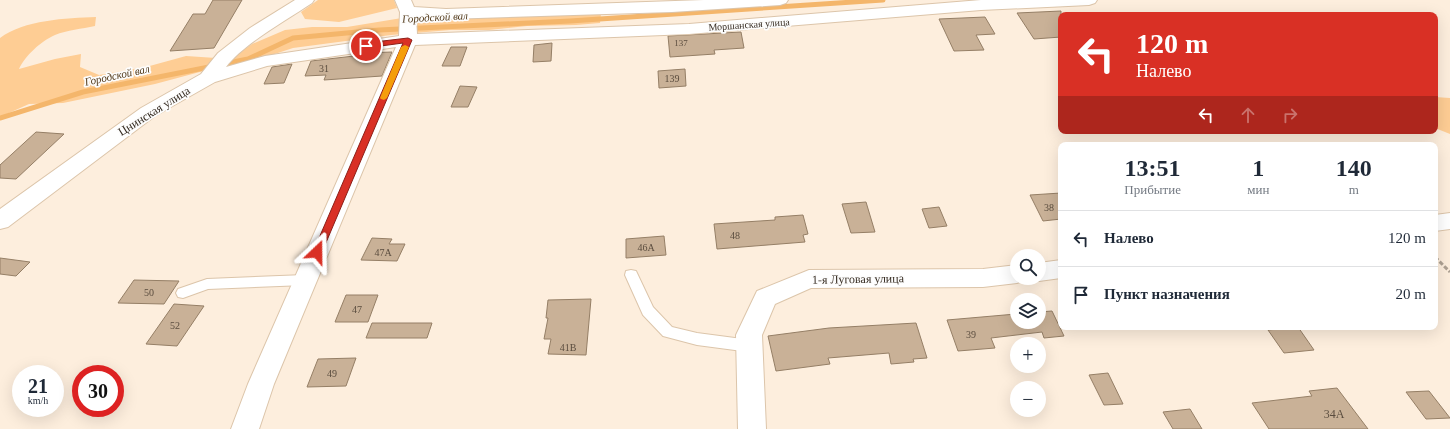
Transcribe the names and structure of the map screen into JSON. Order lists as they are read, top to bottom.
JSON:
{
  "streets": {
    "street": ["Моршанская улица", "Цнинская улица", "1-я Луговая улица"]
  },
  "water": ["Городской вал"],
  "house_numbers": [
    "137",
    "31",
    "139",
    "38",
    "48",
    "46А",
    "47А",
    "50",
    "47",
    "52",
    "39",
    "41В",
    "49",
    "34А"
  ],
  "page": {
    "turn": ["120 m", "Налево"],
    "eta": [
      "13:51",
      "Прибытие",
      "1",
      "мин",
      "140",
      "m"
    ],
    "list": [
      {
        "name": "Налево",
        "value": "120 m"
      },
      {
        "name": "Пункт назначения",
        "value": "20 m"
      }
    ],
    "map_buttons": ["+", "−"],
    "speed": "21 km/h",
    "limit": "30"
  }
}
